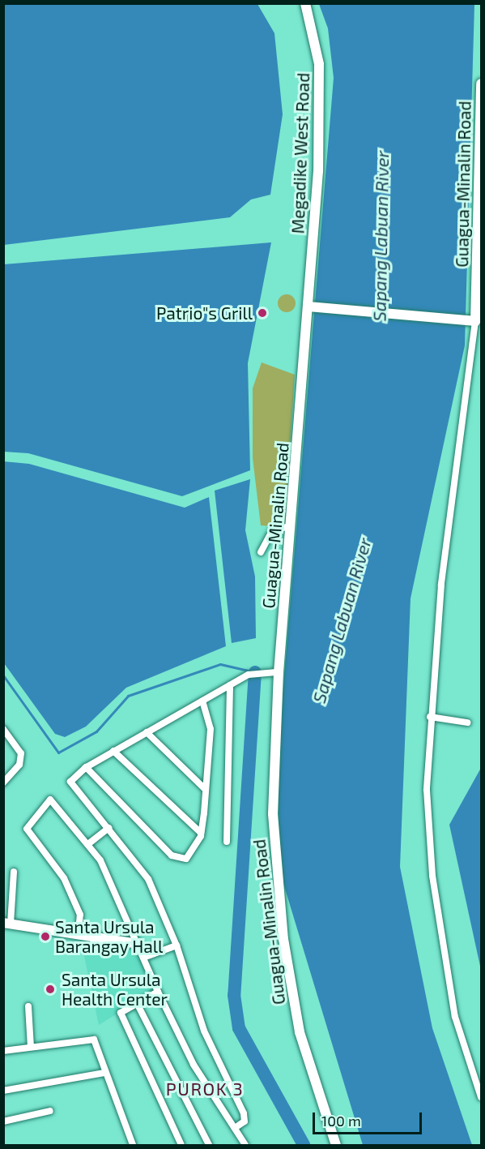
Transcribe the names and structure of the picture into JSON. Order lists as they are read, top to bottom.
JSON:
{
  "streets": {
    "main road": ["Megadike West Road", "Guagua-Minalin Road"]
  },
  "crossings": [
    ["Megadike West Road", "Guagua-Minalin Road"]
  ],
  "districts": ["PUROK 3"],
  "water": ["Sapang Labuan River"],
  "places": ["Patrio\"s Grill", "Santa Ursula Barangay Hall", "Santa Ursula Health Center"],
  "scale_bar": "100 m"
}
